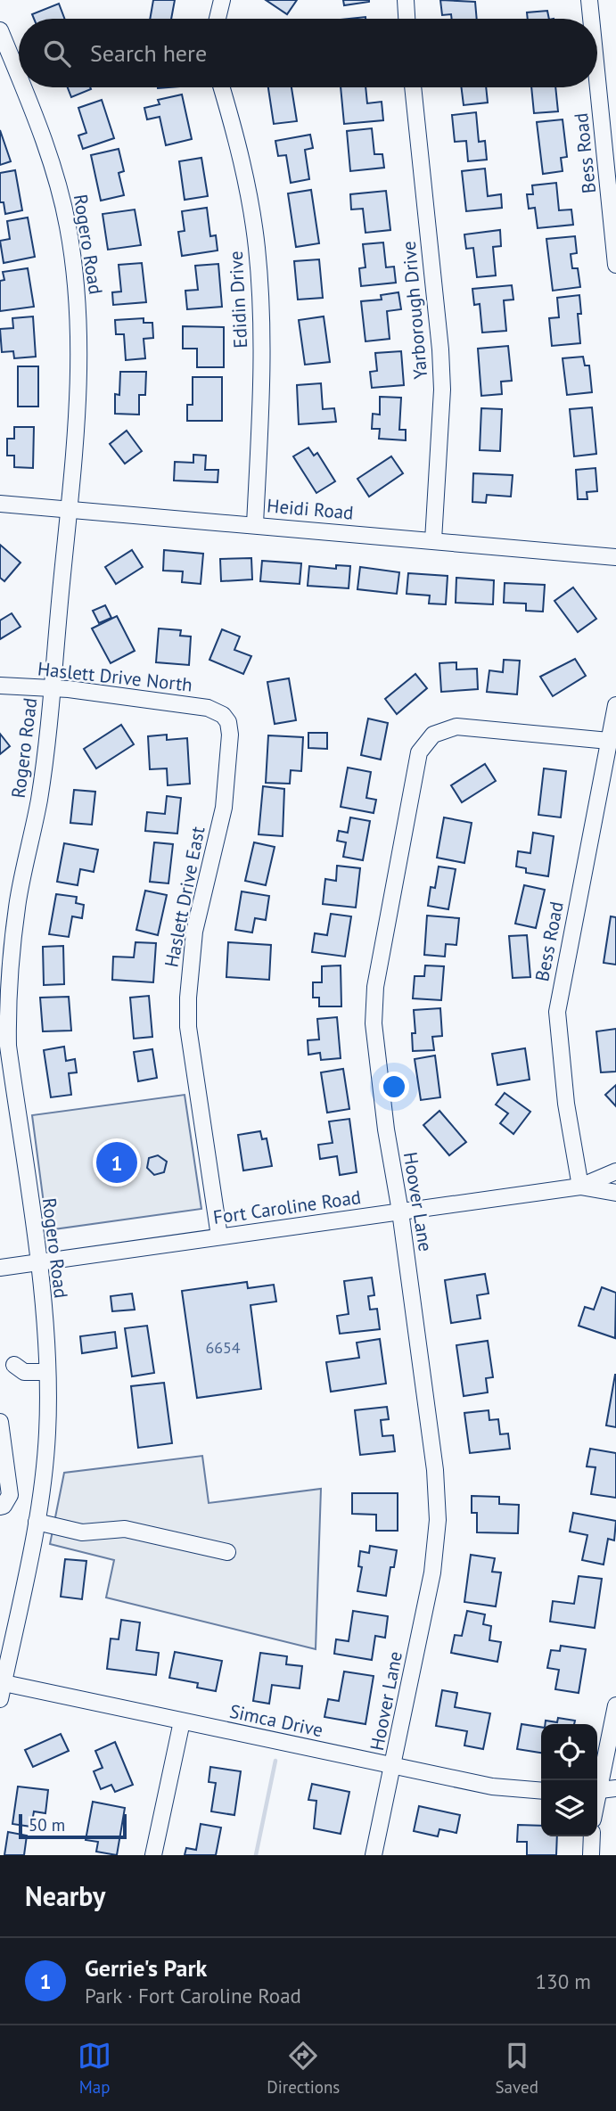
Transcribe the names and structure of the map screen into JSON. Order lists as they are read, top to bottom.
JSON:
{
  "streets": {
    "street": [
      "Bess Road",
      "Rogero Road",
      "Edidin Drive",
      "Yarborough Drive",
      "Heidi Road",
      "Haslett Drive North",
      "Haslett Drive East",
      "Hoover Lane",
      "Fort Caroline Road",
      "Simca Drive"
    ]
  },
  "crossings": [
    ["Bess Road", "Hoover Lane"],
    ["Bess Road", "Fort Caroline Road"],
    ["Rogero Road", "Heidi Road"],
    ["Rogero Road", "Haslett Drive North"],
    ["Rogero Road", "Fort Caroline Road"],
    ["Rogero Road", "Simca Drive"],
    ["Edidin Drive", "Heidi Road"],
    ["Yarborough Drive", "Heidi Road"],
    ["Haslett Drive North", "Haslett Drive East"],
    ["Haslett Drive East", "Fort Caroline Road"],
    ["Hoover Lane", "Fort Caroline Road"],
    ["Hoover Lane", "Simca Drive"]
  ],
  "house_numbers": ["6654"],
  "scale_bar": "50 m",
  "page": {
    "search": "Search here",
    "pins": "1",
    "scale": "50 m",
    "heading": "Nearby",
    "list": [
      {
        "mark": "1",
        "name": "Gerrie's Park",
        "note": "Park · Fort Caroline Road",
        "value": "130 m"
      }
    ],
    "nav": ["Map", "Directions", "Saved"]
  }
}
